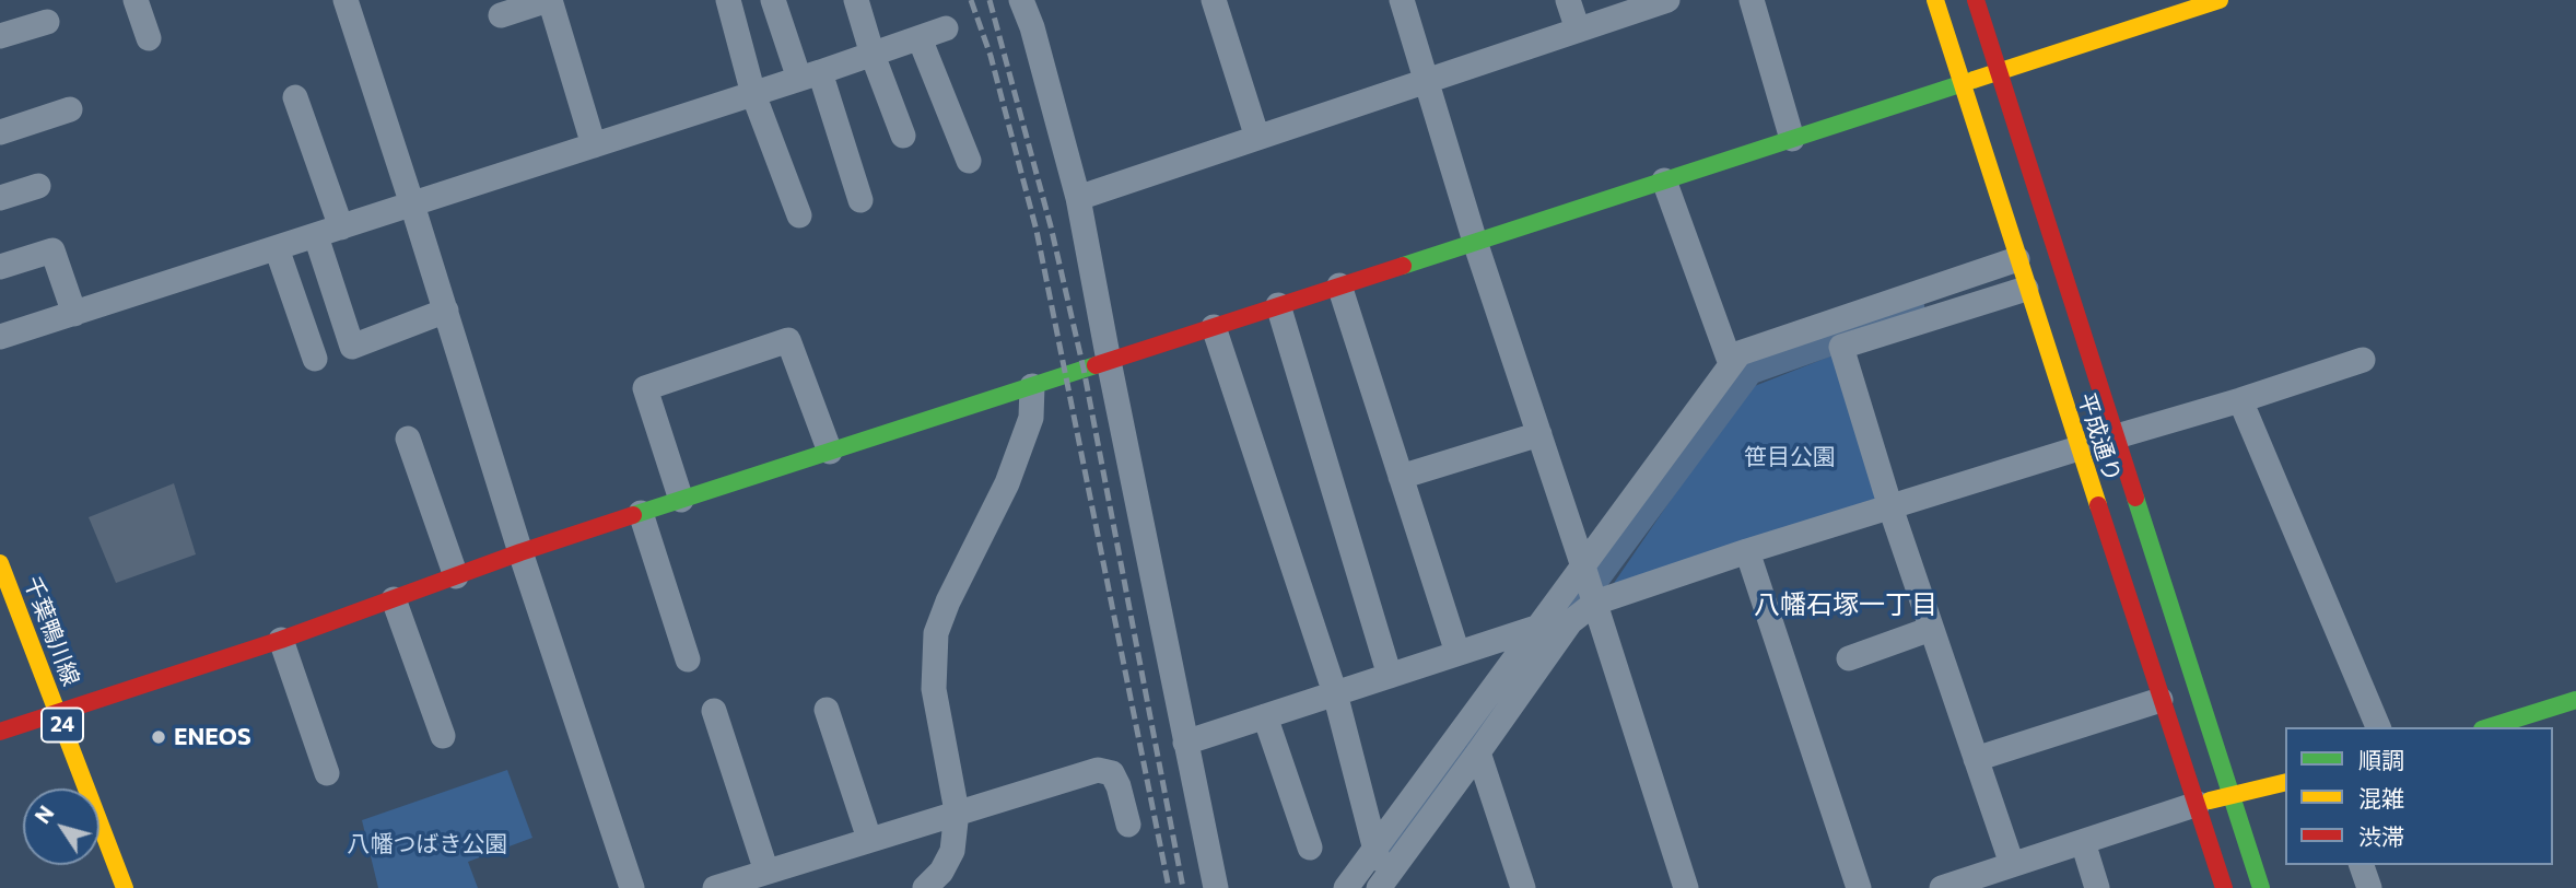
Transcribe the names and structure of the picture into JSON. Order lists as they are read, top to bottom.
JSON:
{
  "streets": {
    "street": ["平成通り", "千葉鴨川線", "24"]
  },
  "districts": ["八幡石塚一丁目"],
  "parks": ["笹目公園", "八幡つばき公園"],
  "places": ["ENEOS"],
  "legend": ["順調", "混雑", "渋滞"],
  "north": "top left"
}
